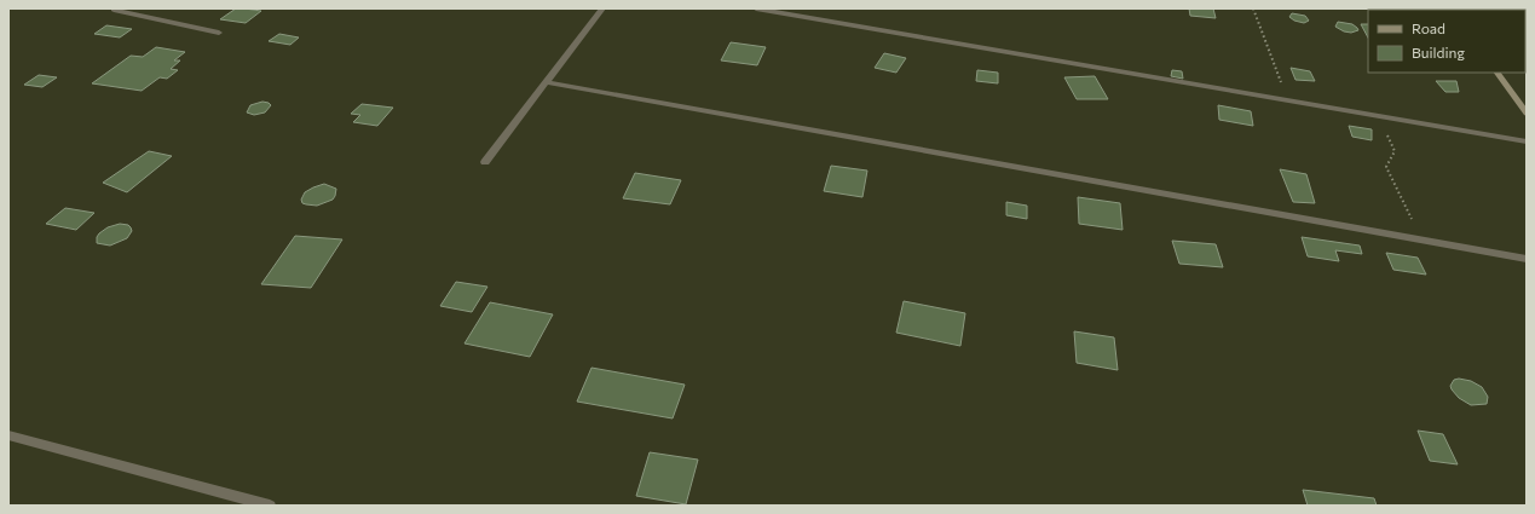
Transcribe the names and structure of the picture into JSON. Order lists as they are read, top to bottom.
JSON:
{
  "legend": ["Road", "Building"]
}
